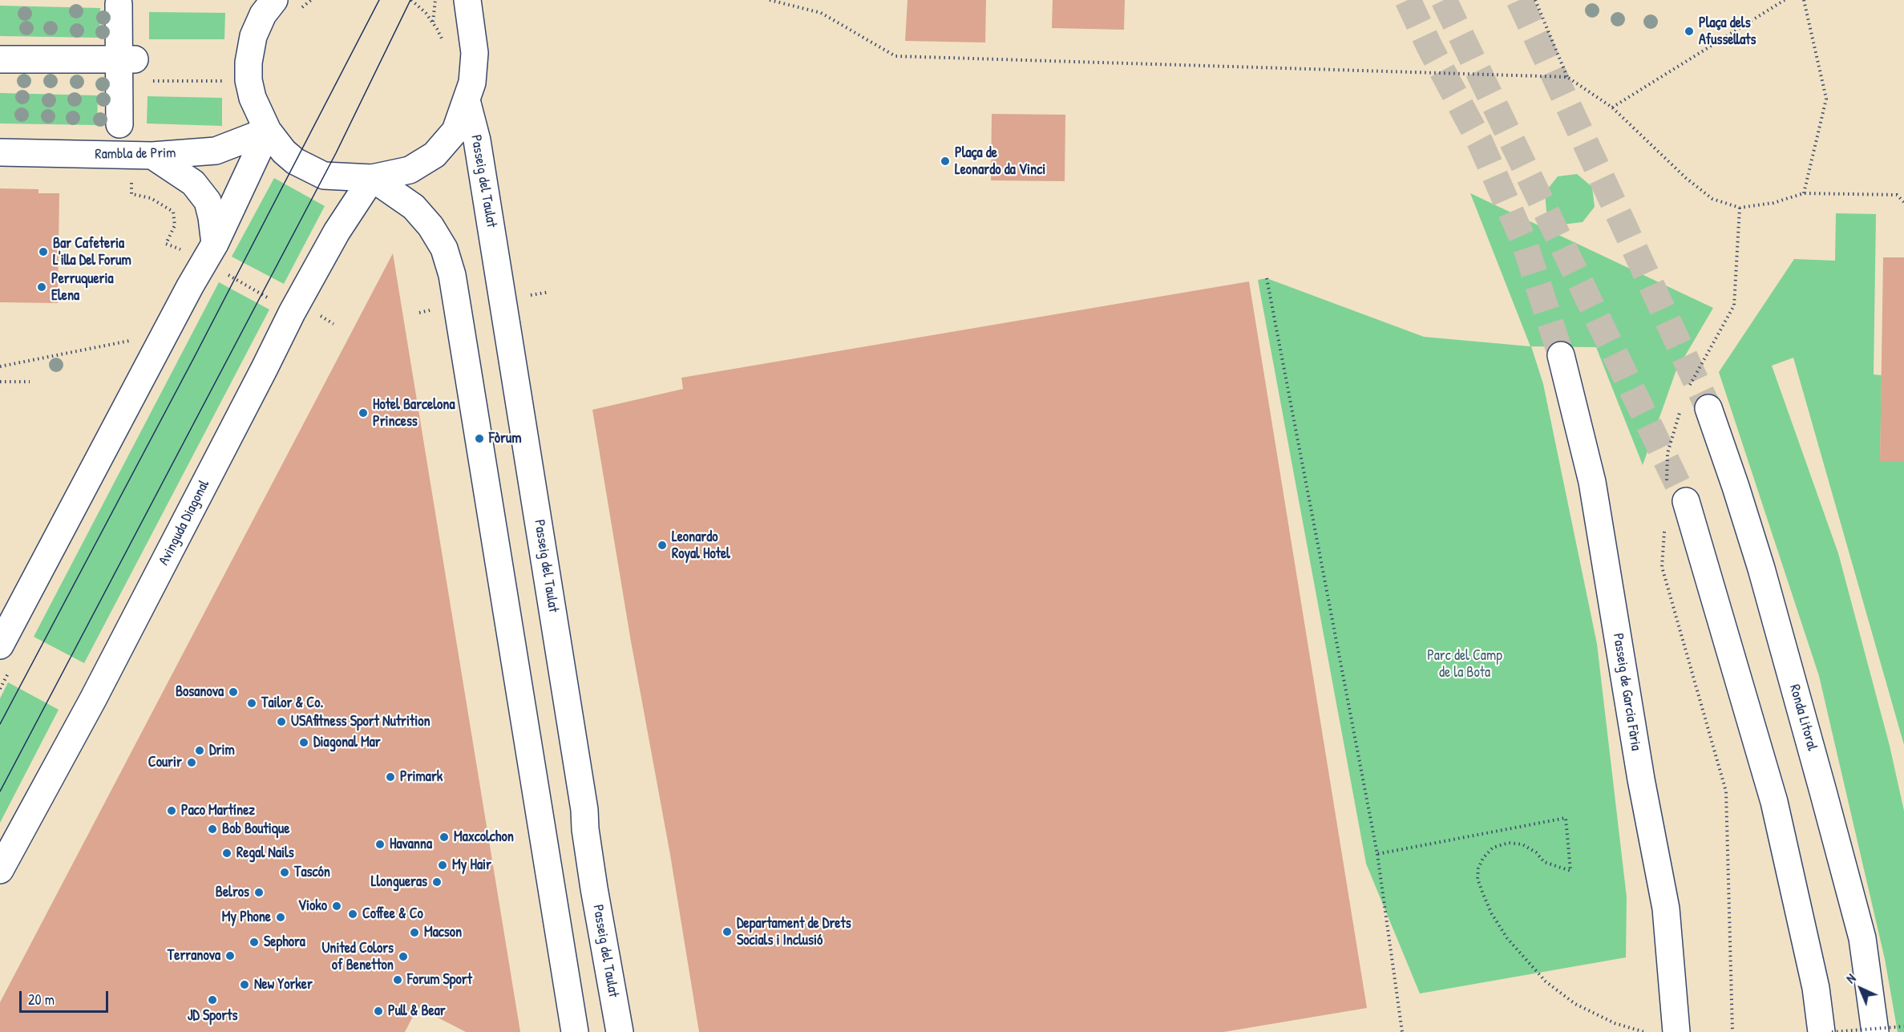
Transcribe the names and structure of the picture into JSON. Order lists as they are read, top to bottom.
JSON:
{
  "streets": {
    "main road": [
      "Rambla de Prim",
      "Passeig del Taulat",
      "Avinguda Diagonal",
      "Passeig de Garcia Fària",
      "Ronda Litoral"
    ]
  },
  "parks": ["Parc del Camp de la Bota"],
  "places": [
    "Plaça dels Afussellats",
    "Plaça de Leonardo da Vinci",
    "Bar Cafeteria L'illa Del Forum",
    "Perruqueria Elena",
    "Hotel Barcelona Princess",
    "Fòrum",
    "Leonardo Royal Hotel",
    "Bosanova",
    "Tailor & Co.",
    "USAfitness Sport Nutrition",
    "Diagonal Mar",
    "Drim",
    "Courir",
    "Primark",
    "Paco Martínez",
    "Bob Boutique",
    "Maxcolchon",
    "Havanna",
    "Regal Nails",
    "My Hair",
    "Tascón",
    "Llongueras",
    "Belros",
    "Vioko",
    "Coffee & Co",
    "My Phone",
    "Departament de Drets Socials i Inclusió",
    "Macson",
    "Sephora",
    "Terranova",
    "United Colors of Benetton",
    "Forum Sport",
    "New Yorker",
    "JD Sports",
    "Pull & Bear"
  ],
  "scale_bar": "20 m",
  "north": "top left"
}
